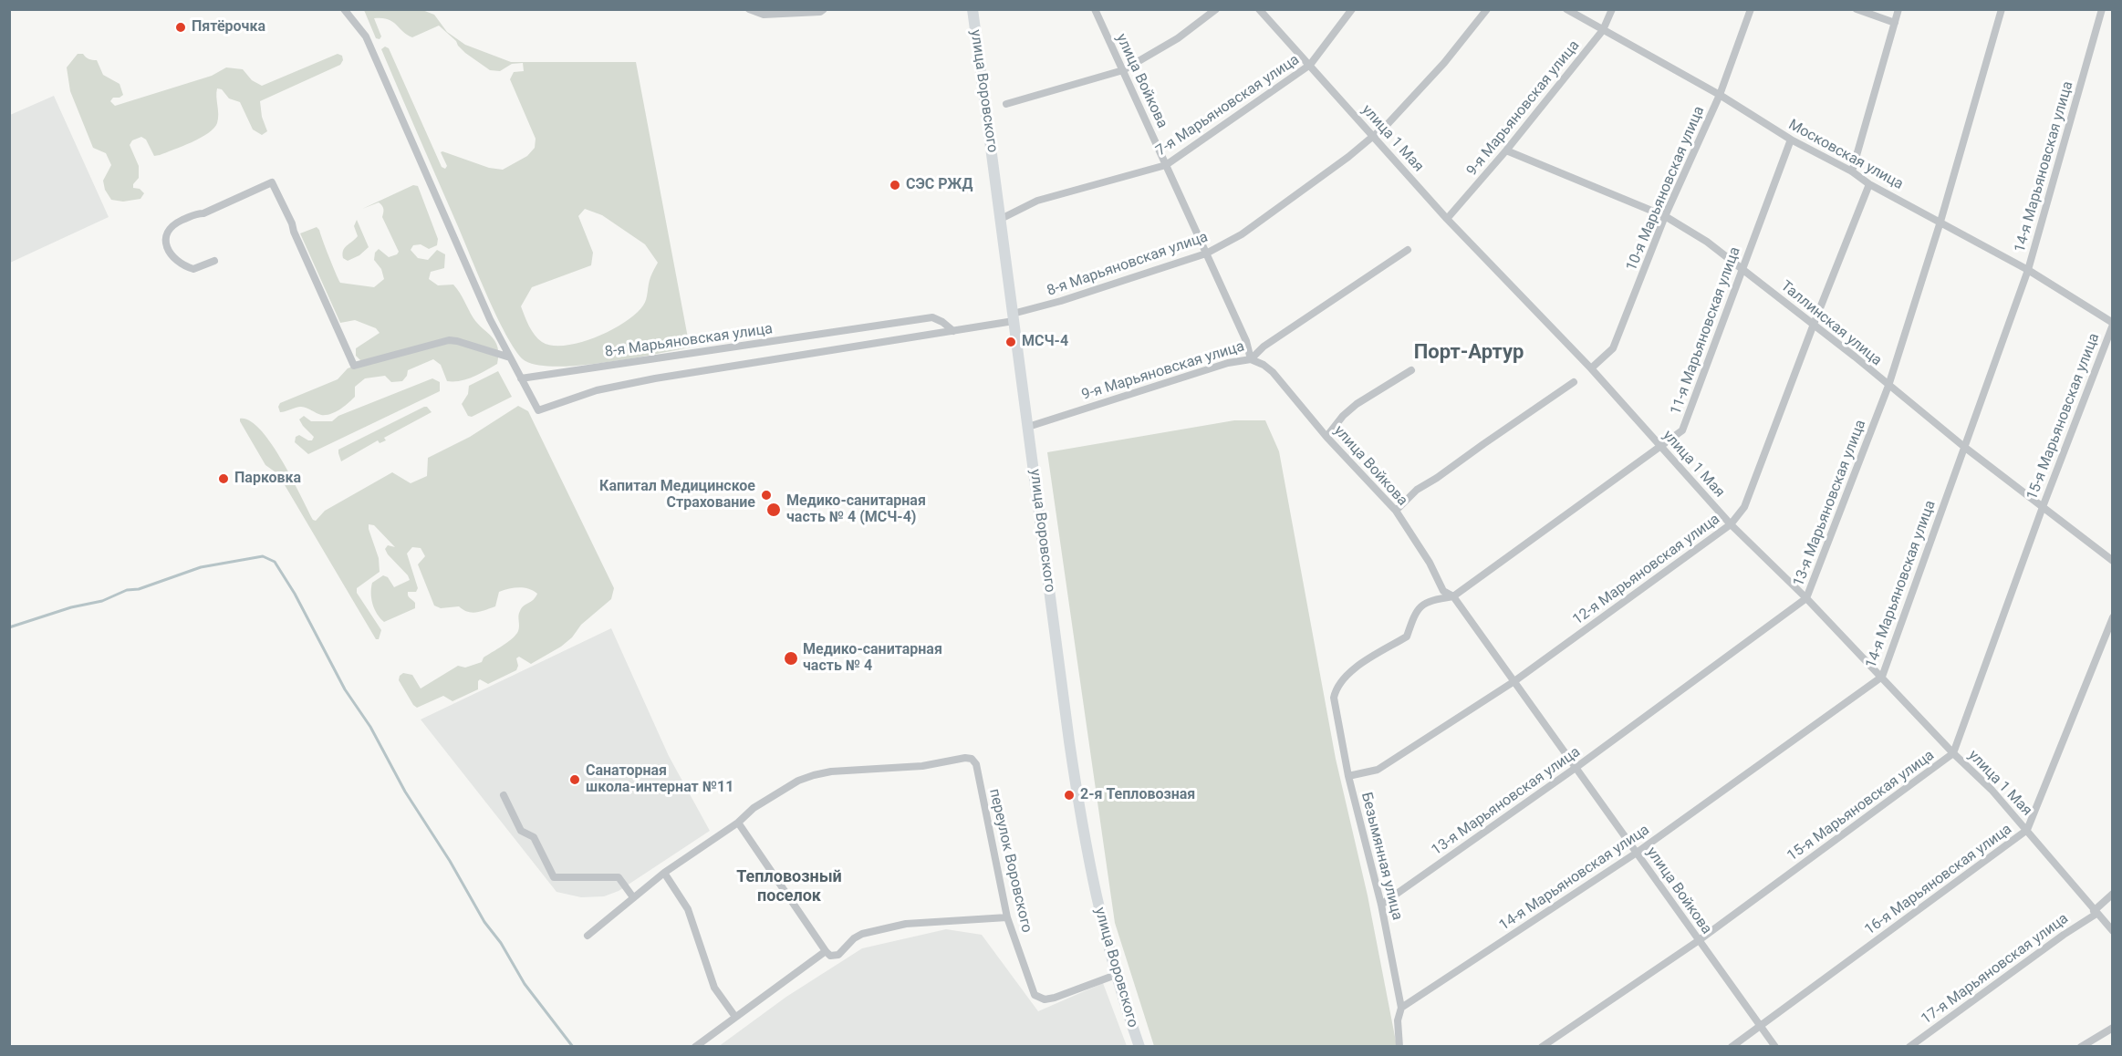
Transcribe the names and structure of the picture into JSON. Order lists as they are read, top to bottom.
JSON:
{
  "streets": {
    "main road": ["улица Воровского"],
    "street": [
      "улица Войкова",
      "7-я Марьяновская улица",
      "9-я Марьяновская улица",
      "улица 1 Мая",
      "Московская улица",
      "14-я Марьяновская улица",
      "10-я Марьяновская улица",
      "8-я Марьяновская улица",
      "Таллинская улица",
      "11-я Марьяновская улица",
      "15-я Марьяновская улица",
      "13-я Марьяновская улица",
      "12-я Марьяновская улица",
      "Безымянная улица",
      "переулок Воровского",
      "16-я Марьяновская улица",
      "17-я Марьяновская улица"
    ]
  },
  "crossings": [
    ["улица Войкова", "7-я Марьяновская улица"],
    ["улица Войкова", "9-я Марьяновская улица"],
    ["улица Войкова", "14-я Марьяновская улица"],
    ["улица Войкова", "8-я Марьяновская улица"],
    ["улица Войкова", "11-я Марьяновская улица"],
    ["улица Войкова", "15-я Марьяновская улица"],
    ["улица Войкова", "13-я Марьяновская улица"],
    ["улица Войкова", "12-я Марьяновская улица"],
    ["улица Войкова", "16-я Марьяновская улица"],
    ["улица Воровского", "7-я Марьяновская улица"],
    ["улица Воровского", "9-я Марьяновская улица"],
    ["улица Воровского", "8-я Марьяновская улица"],
    ["улица Воровского", "переулок Воровского"],
    ["7-я Марьяновская улица", "улица 1 Мая"],
    ["9-я Марьяновская улица", "улица 1 Мая"],
    ["9-я Марьяновская улица", "Московская улица"],
    ["9-я Марьяновская улица", "Таллинская улица"],
    ["улица 1 Мая", "14-я Марьяновская улица"],
    ["улица 1 Мая", "10-я Марьяновская улица"],
    ["улица 1 Мая", "8-я Марьяновская улица"],
    ["улица 1 Мая", "11-я Марьяновская улица"],
    ["улица 1 Мая", "15-я Марьяновская улица"],
    ["улица 1 Мая", "13-я Марьяновская улица"],
    ["улица 1 Мая", "12-я Марьяновская улица"],
    ["улица 1 Мая", "16-я Марьяновская улица"],
    ["улица 1 Мая", "17-я Марьяновская улица"],
    ["Московская улица", "14-я Марьяновская улица"],
    ["Московская улица", "10-я Марьяновская улица"],
    ["Московская улица", "11-я Марьяновская улица"],
    ["Московская улица", "15-я Марьяновская улица"],
    ["Московская улица", "13-я Марьяновская улица"],
    ["Московская улица", "12-я Марьяновская улица"],
    ["14-я Марьяновская улица", "Таллинская улица"],
    ["14-я Марьяновская улица", "Безымянная улица"],
    ["10-я Марьяновская улица", "Таллинская улица"],
    ["Таллинская улица", "11-я Марьяновская улица"],
    ["Таллинская улица", "15-я Марьяновская улица"],
    ["Таллинская улица", "13-я Марьяновская улица"],
    ["Таллинская улица", "12-я Марьяновская улица"],
    ["11-я Марьяновская улица", "Безымянная улица"],
    ["13-я Марьяновская улица", "Безымянная улица"],
    ["12-я Марьяновская улица", "Безымянная улица"]
  ],
  "districts": ["Порт-Артур", "Тепловозный поселок"],
  "places": [
    "Пятёрочка",
    "СЭС РЖД",
    "МСЧ-4",
    "Парковка",
    "Капитал Медицинское Страхование",
    "Медико-санитарная часть № 4 (МСЧ-4)",
    "Медико-санитарная часть № 4",
    "Санаторная школа-интернат №11",
    "2-я Тепловозная"
  ]
}
